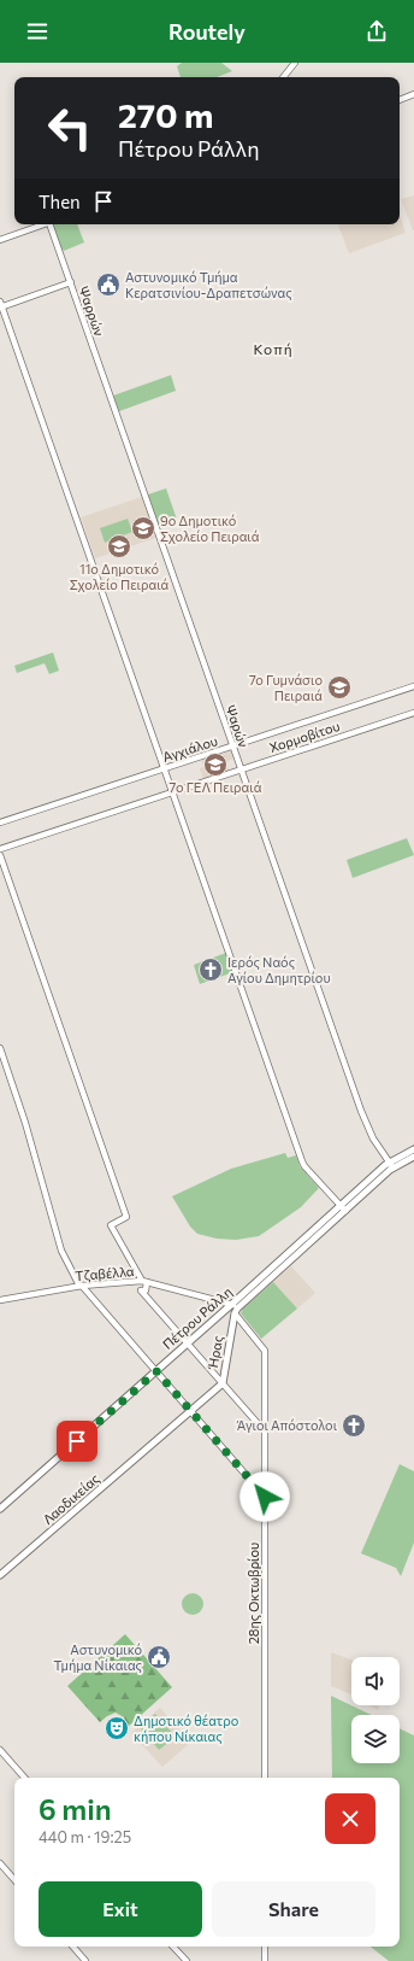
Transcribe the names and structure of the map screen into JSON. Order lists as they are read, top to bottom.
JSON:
{
  "streets": {
    "main road": ["Πέτρου Ράλλη", "Ήρας", "Λαοδικείας"],
    "street": [
      "Ψαρρών",
      "Ψαρών",
      "Χορμοβίτου",
      "Αγχιάλου",
      "Τζαβέλλα",
      "28ης Οκτωβρίου"
    ]
  },
  "crossings": [
    ["Ψαρρών", "Ψαρών"],
    ["Ψαρών", "Χορμοβίτου"],
    ["Ψαρών", "Αγχιάλου"],
    ["Ψαρών", "Πέτρου Ράλλη"],
    ["Τζαβέλλα", "Πέτρου Ράλλη"],
    ["Τζαβέλλα", "28ης Οκτωβρίου"],
    ["Πέτρου Ράλλη", "Ήρας"],
    ["Πέτρου Ράλλη", "28ης Οκτωβρίου"],
    ["Ήρας", "Λαοδικείας"]
  ],
  "districts": ["Κοπή"],
  "places": {
    "public building": ["Αστυνομικό Τμήμα Κερατσινίου-Δραπετσώνας", "Αστυνομικό Τμήμα Νίκαιας"],
    "school or university": [
      "9ο Δημοτικό Σχολείο Πειραιά",
      "11ο Δημοτικό Σχολείο Πειραιά",
      "7ο Γυμνάσιο Πειραιά",
      "7ο ΓΕΛ Πειραιά"
    ],
    "church": ["Ιερός Ναός Αγίου Δημητρίου", "Άγιοι Απόστολοι"],
    "theatre": ["Δημοτικό θέατρο κήπου Νίκαιας"]
  },
  "page": {
    "header": "Routely",
    "turn": ["270 m", "Πέτρου Ράλλη"],
    "then": "Then",
    "heading": ["6 min", "440 m · 19:25"],
    "buttons": ["Exit", "Share"]
  }
}
